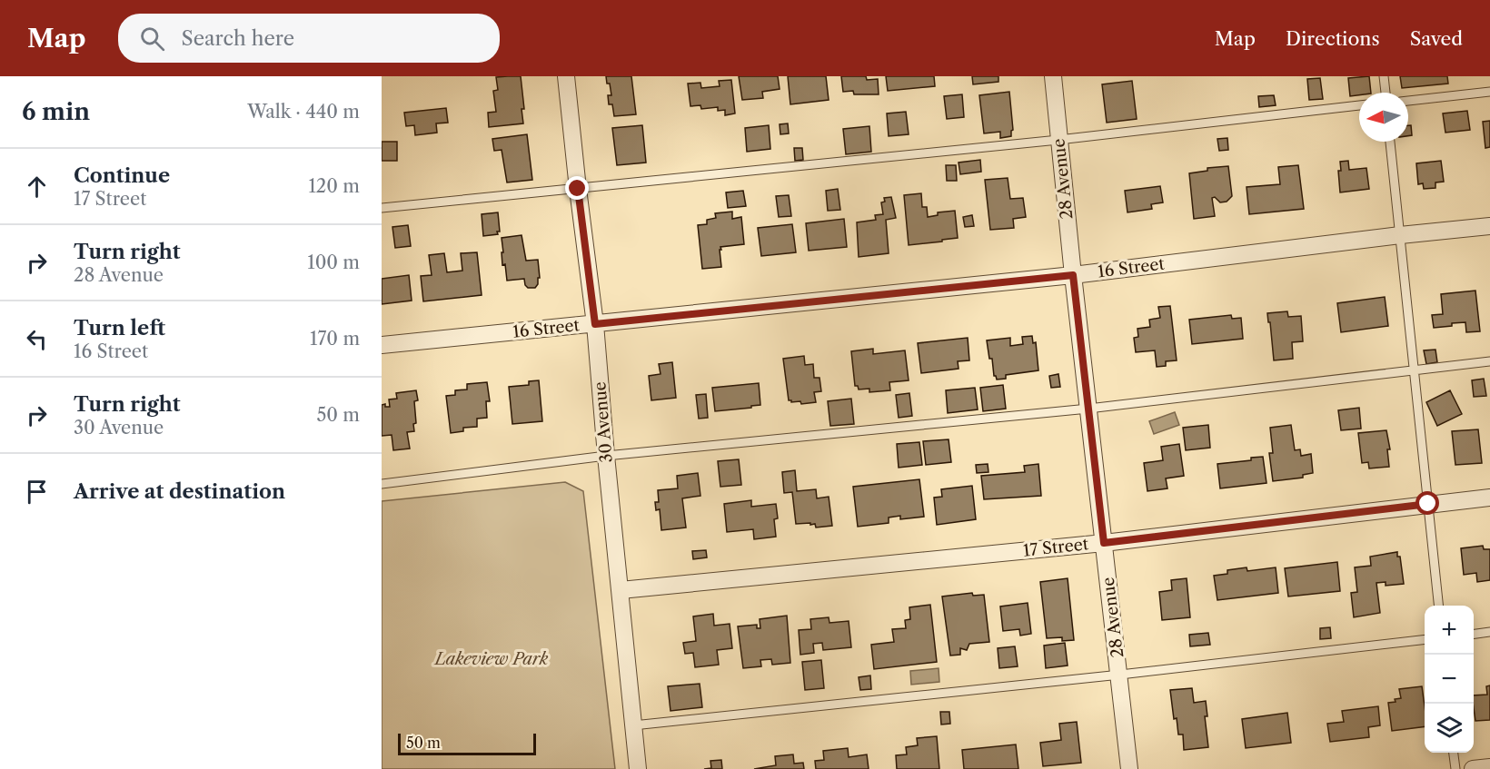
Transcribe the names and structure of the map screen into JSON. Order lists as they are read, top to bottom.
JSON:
{
  "streets": {
    "street": [
      "28 Avenue",
      "16 Street",
      "30 Avenue",
      "17 Street"
    ]
  },
  "crossings": [
    ["28 Avenue", "16 Street"],
    ["28 Avenue", "17 Street"],
    ["16 Street", "30 Avenue"],
    ["30 Avenue", "17 Street"]
  ],
  "parks": ["Lakeview Park"],
  "scale_bar": "50 m",
  "north": "left",
  "page": {
    "header": "Map",
    "search": "Search here",
    "nav": ["Map", "Directions", "Saved"],
    "heading": ["6 min", "Walk · 440 m"],
    "list": [
      ["Continue", "17 Street", "120 m"],
      ["Turn right", "28 Avenue", "100 m"],
      ["Turn left", "16 Street", "170 m"],
      ["Turn right", "30 Avenue", "50 m"],
      "Arrive at destination"
    ],
    "map_buttons": ["+", "−"],
    "scale": "50 m"
  }
}
